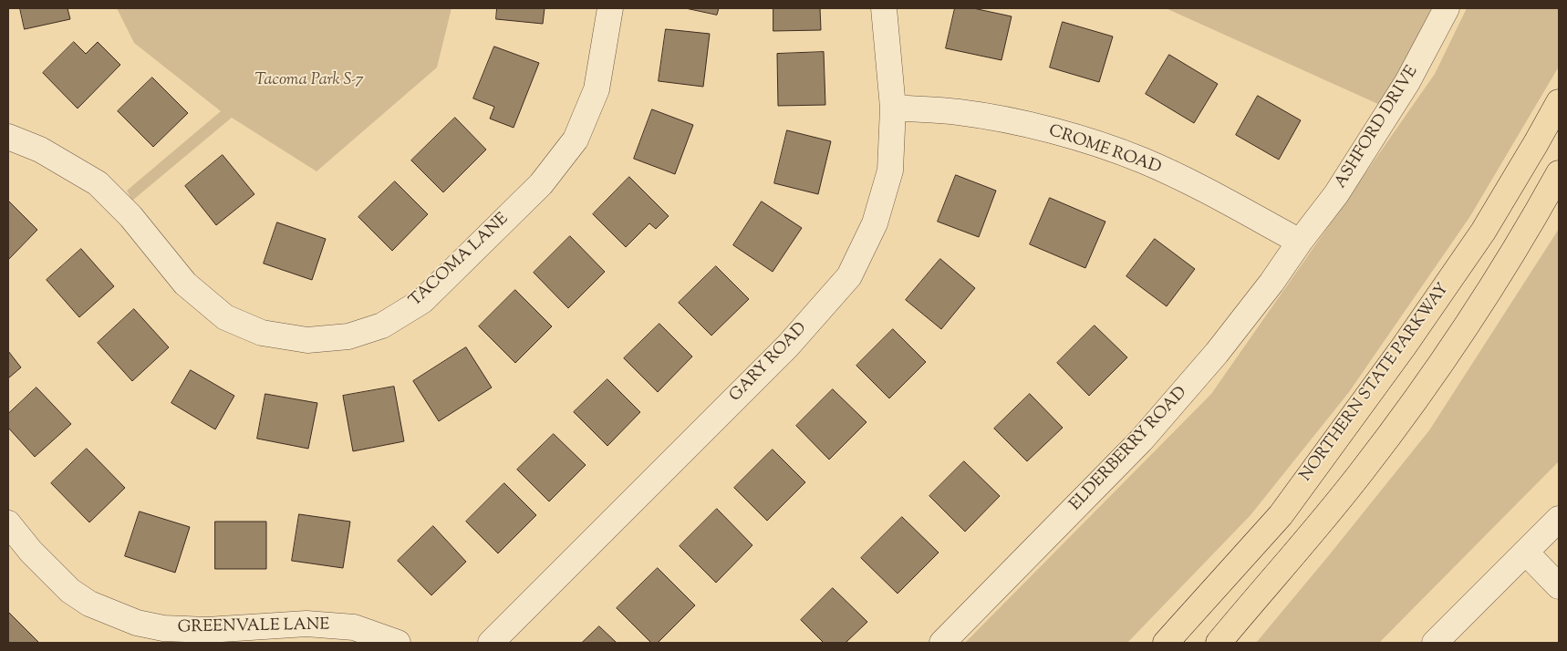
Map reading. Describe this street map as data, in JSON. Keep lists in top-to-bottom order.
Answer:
{
  "streets": {
    "highway": ["NORTHERN STATE PARKWAY"],
    "street": [
      "ASHFORD DRIVE",
      "CROME ROAD",
      "TACOMA LANE",
      "GARY ROAD",
      "ELDERBERRY ROAD",
      "GREENVALE LANE"
    ]
  },
  "crossings": [
    ["ASHFORD DRIVE", "CROME ROAD"],
    ["ASHFORD DRIVE", "ELDERBERRY ROAD"],
    ["CROME ROAD", "GARY ROAD"],
    ["CROME ROAD", "ELDERBERRY ROAD"]
  ],
  "parks": ["Tacoma Park S-7"]
}
